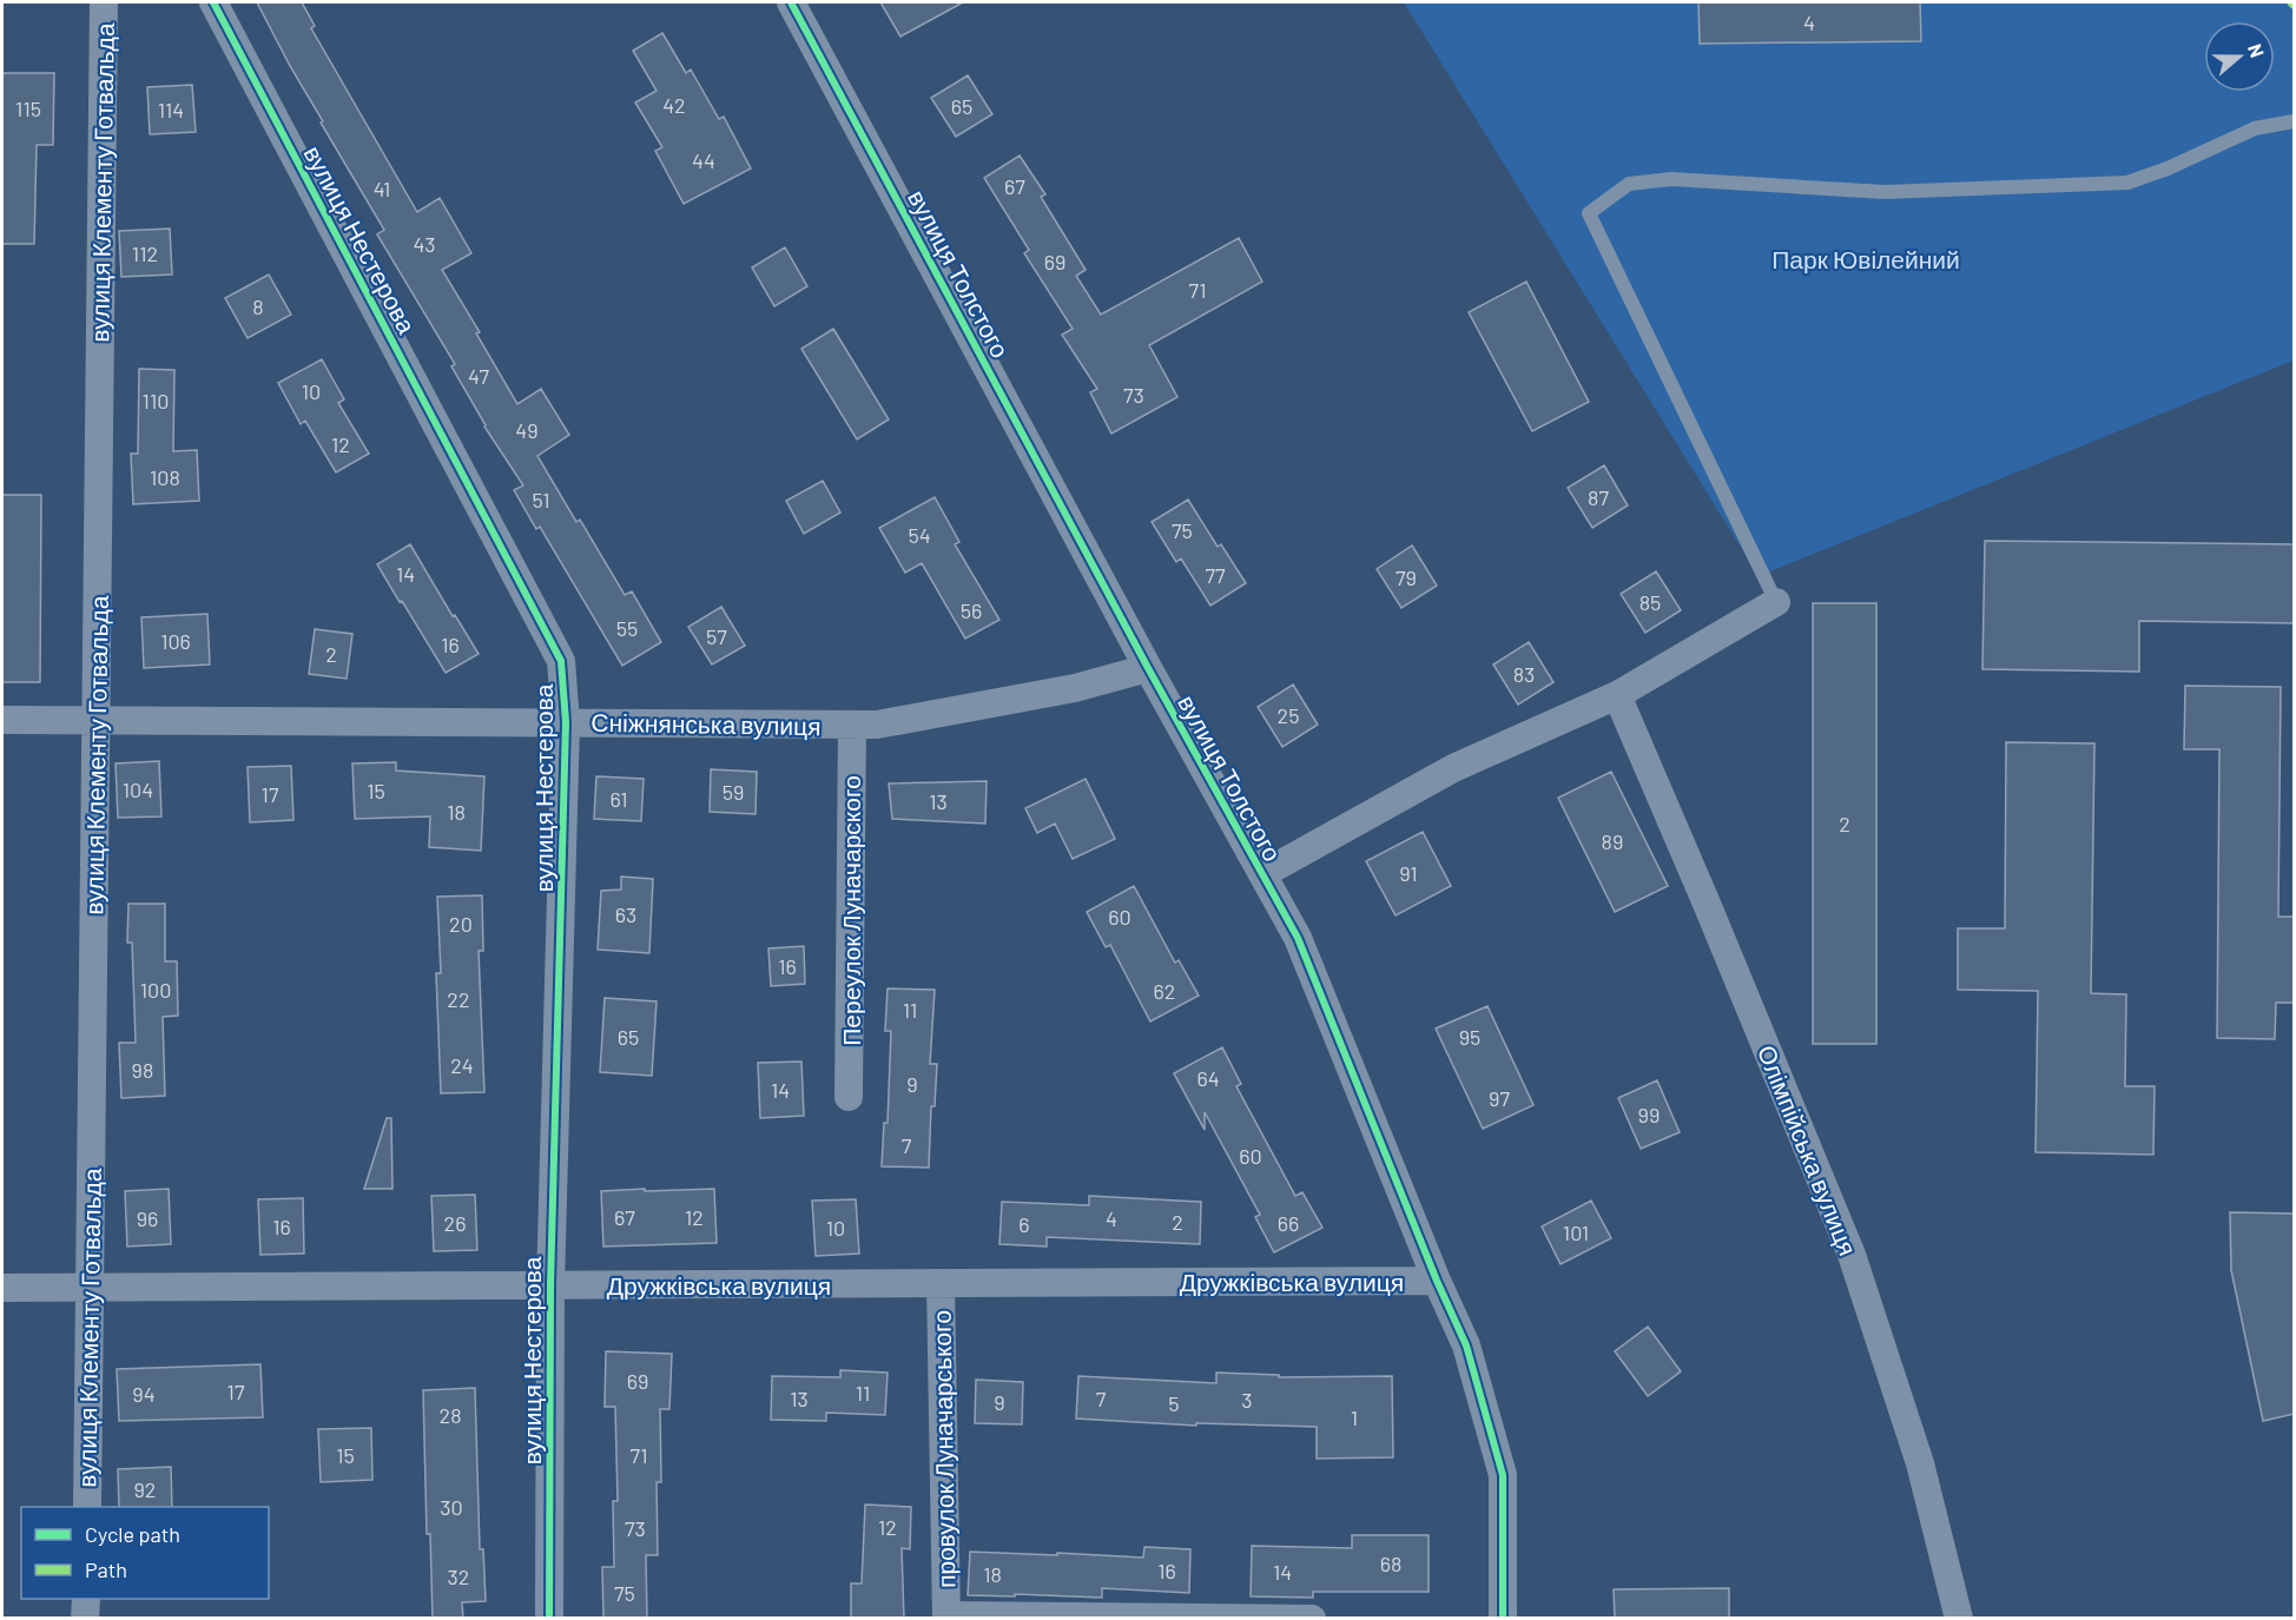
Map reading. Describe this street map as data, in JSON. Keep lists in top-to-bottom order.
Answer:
{
  "streets": {
    "street": [
      "вулиця Клементу Готвальда",
      "вулиця Нестерова",
      "вулиця Толстого",
      "Сніжнянська вулиця",
      "Переулок Луначарского",
      "Олімпійська вулиця",
      "Дружківська вулиця",
      "провулок Луначарського"
    ]
  },
  "crossings": [
    ["вулиця Клементу Готвальда", "Сніжнянська вулиця"],
    ["вулиця Клементу Готвальда", "Дружківська вулиця"],
    ["вулиця Нестерова", "Сніжнянська вулиця"],
    ["вулиця Нестерова", "Дружківська вулиця"],
    ["вулиця Толстого", "Сніжнянська вулиця"],
    ["вулиця Толстого", "Дружківська вулиця"],
    ["Сніжнянська вулиця", "Переулок Луначарского"],
    ["Дружківська вулиця", "провулок Луначарського"]
  ],
  "parks": ["Парк Ювілейний"],
  "house_numbers": [
    "4",
    "42",
    "65",
    "115",
    "114",
    "44",
    "67",
    "41",
    "43",
    "112",
    "69",
    "71",
    "8",
    "47",
    "10",
    "73",
    "110",
    "49",
    "12",
    "108",
    "87",
    "51",
    "75",
    "54",
    "14",
    "77",
    "79",
    "85",
    "56",
    "55",
    "57",
    "106",
    "16",
    "2",
    "83",
    "25",
    "104",
    "15",
    "59",
    "17",
    "61",
    "13",
    "18",
    "2",
    "89",
    "91",
    "63",
    "60",
    "20",
    "16",
    "100",
    "62",
    "22",
    "11",
    "65",
    "95",
    "24",
    "98",
    "64",
    "9",
    "14",
    "97",
    "99",
    "7",
    "60",
    "67",
    "12",
    "96",
    "4",
    "2",
    "26",
    "66",
    "6",
    "16",
    "10",
    "101",
    "69",
    "17",
    "11",
    "94",
    "13",
    "7",
    "3",
    "9",
    "5",
    "28",
    "1",
    "15",
    "71",
    "92",
    "30",
    "12",
    "73",
    "68",
    "16",
    "14",
    "18",
    "32",
    "75"
  ],
  "legend": ["Cycle path", "Path"],
  "north": "right"
}
